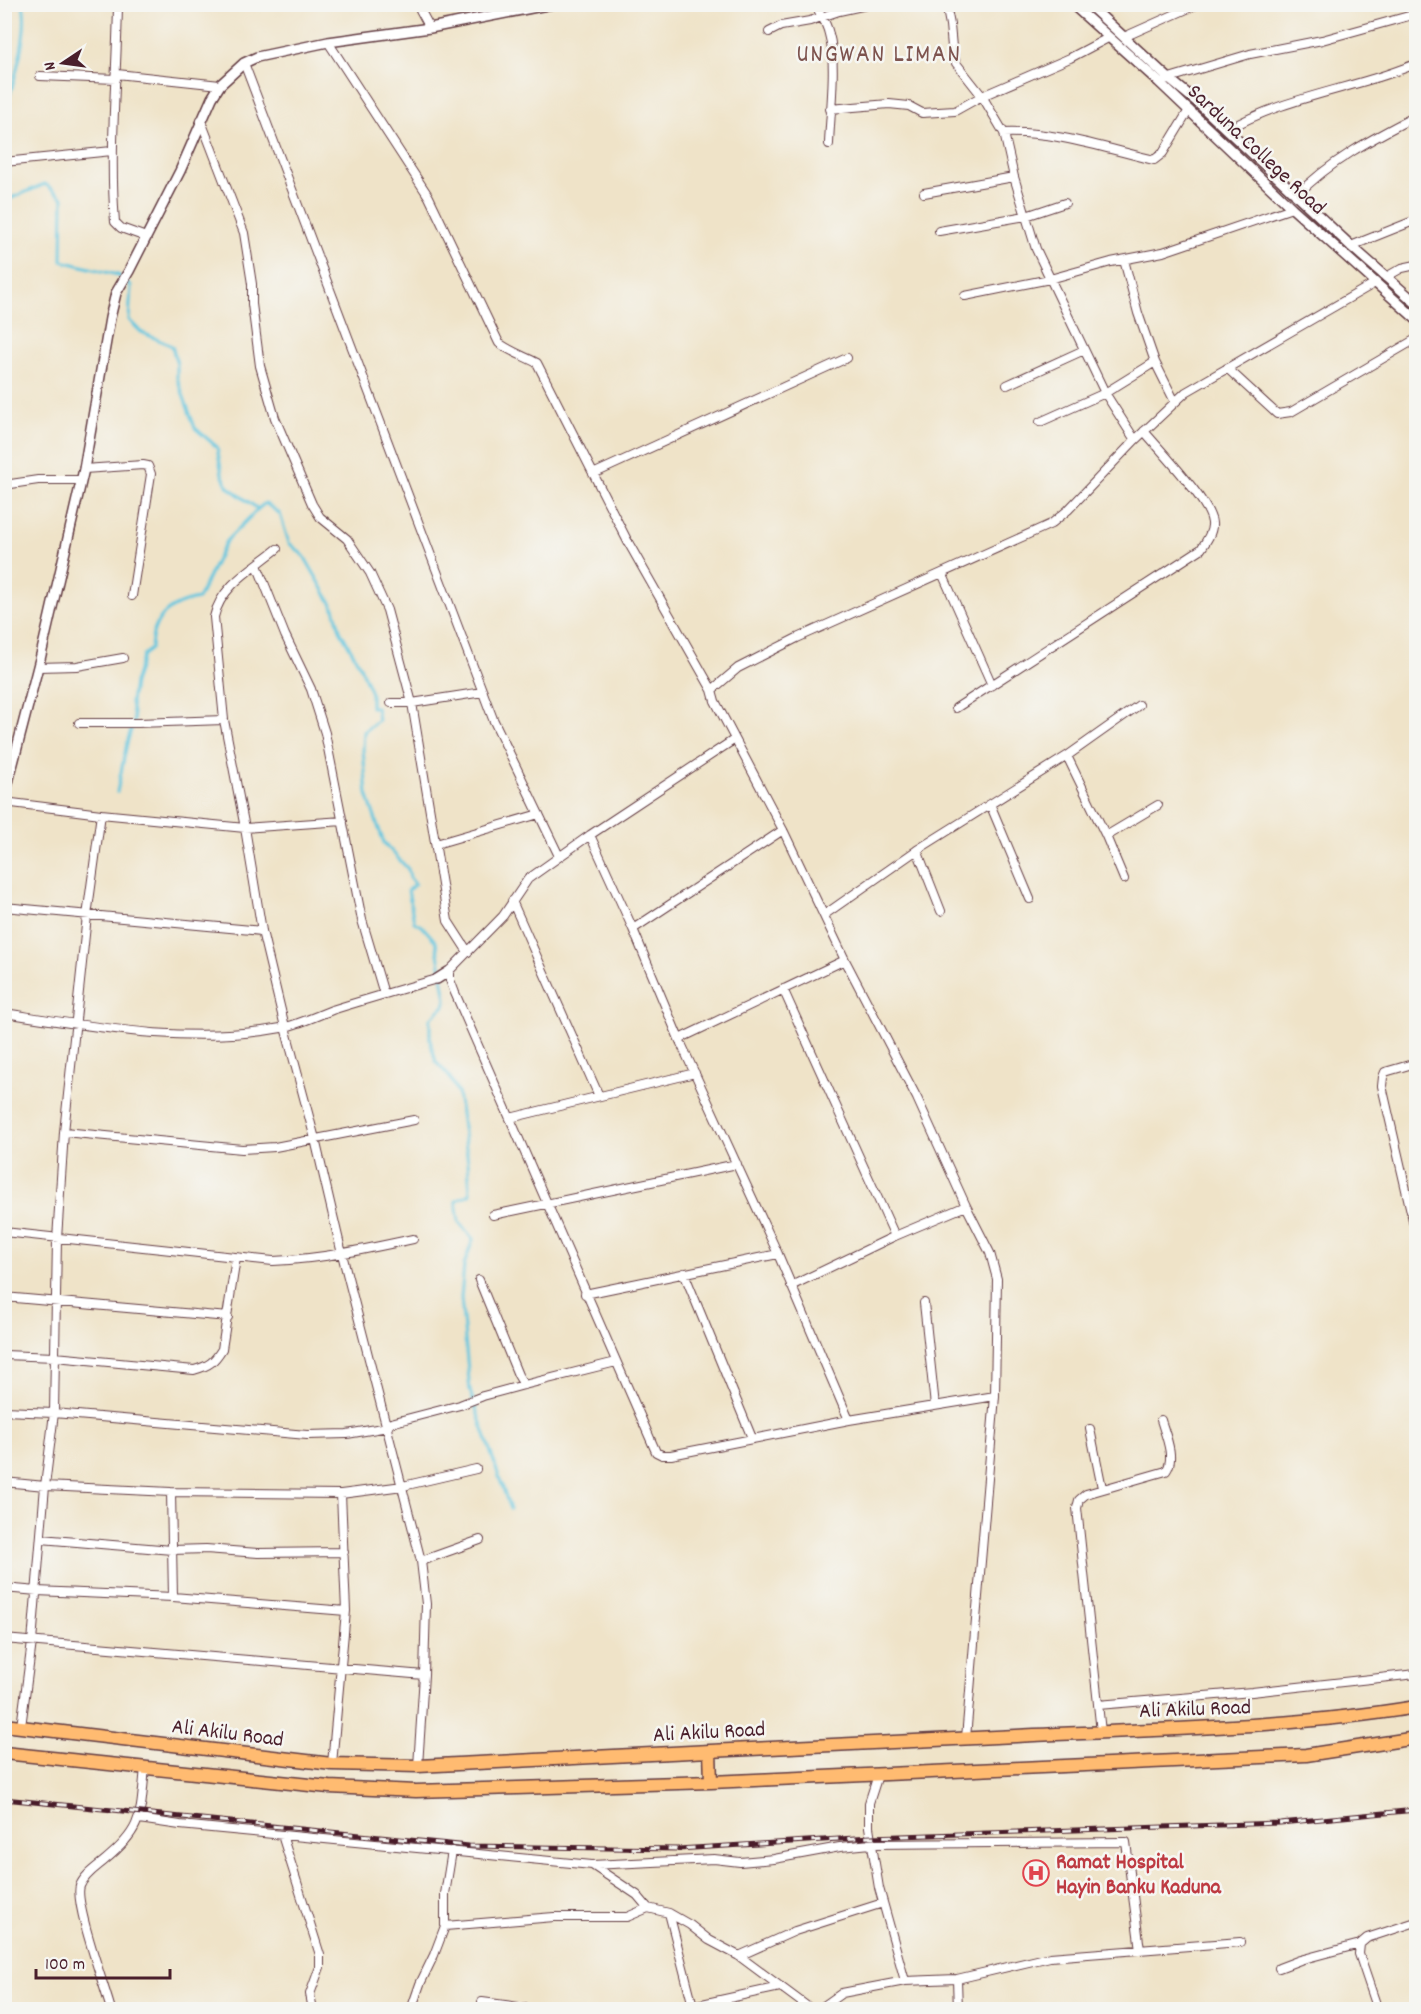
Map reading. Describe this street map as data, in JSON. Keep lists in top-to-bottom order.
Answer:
{
  "streets": {
    "main road": ["Ali Akilu Road"],
    "street": ["Sarduna College Road"]
  },
  "districts": ["UNGWAN LIMAN"],
  "places": {
    "hospital": ["Ramat Hospital Hayin Banku Kaduna"]
  },
  "scale_bar": "100 m",
  "north": "left"
}
